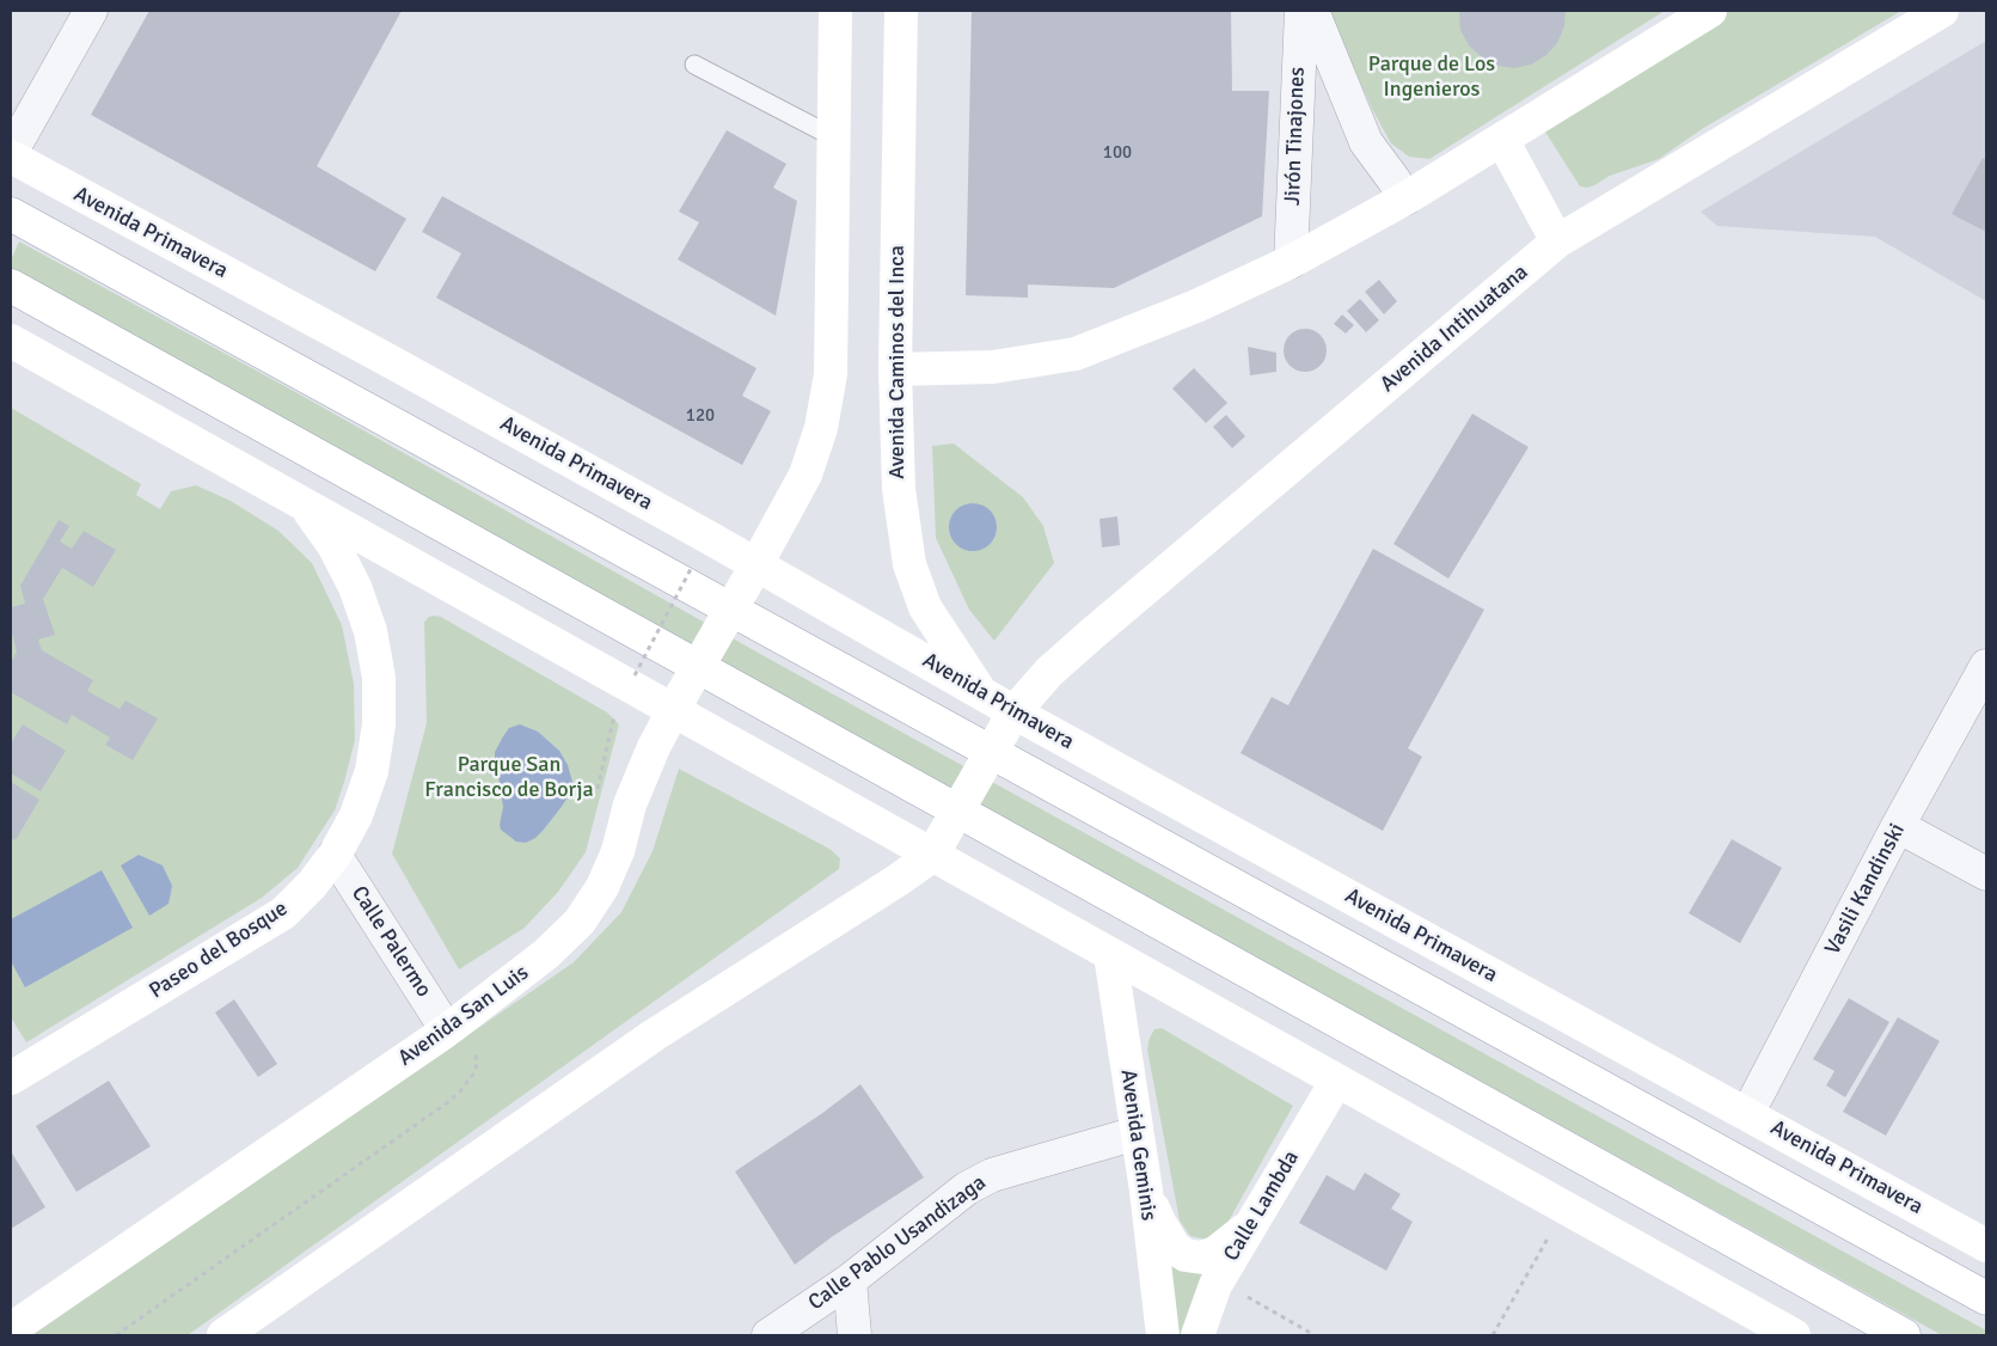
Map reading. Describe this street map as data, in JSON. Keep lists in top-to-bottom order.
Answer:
{
  "streets": {
    "main road": [
      "Avenida Primavera",
      "Avenida Intihuatana",
      "Avenida Caminos del Inca",
      "Paseo del Bosque",
      "Avenida San Luis",
      "Avenida Geminis",
      "Calle Lambda"
    ],
    "street": [
      "Jirón Tinajones",
      "Vasili Kandinski",
      "Calle Palermo",
      "Calle Pablo Usandizaga"
    ]
  },
  "crossings": [
    ["Avenida Primavera", "Avenida Intihuatana"],
    ["Avenida Primavera", "Avenida Caminos del Inca"],
    ["Avenida Primavera", "Vasili Kandinski"],
    ["Avenida Primavera", "Avenida San Luis"],
    ["Calle Palermo", "Paseo del Bosque"],
    ["Calle Palermo", "Avenida San Luis"],
    ["Avenida Geminis", "Calle Pablo Usandizaga"]
  ],
  "parks": ["Parque de Los Ingenieros", "Parque San Francisco de Borja"],
  "house_numbers": ["100", "120"]
}
